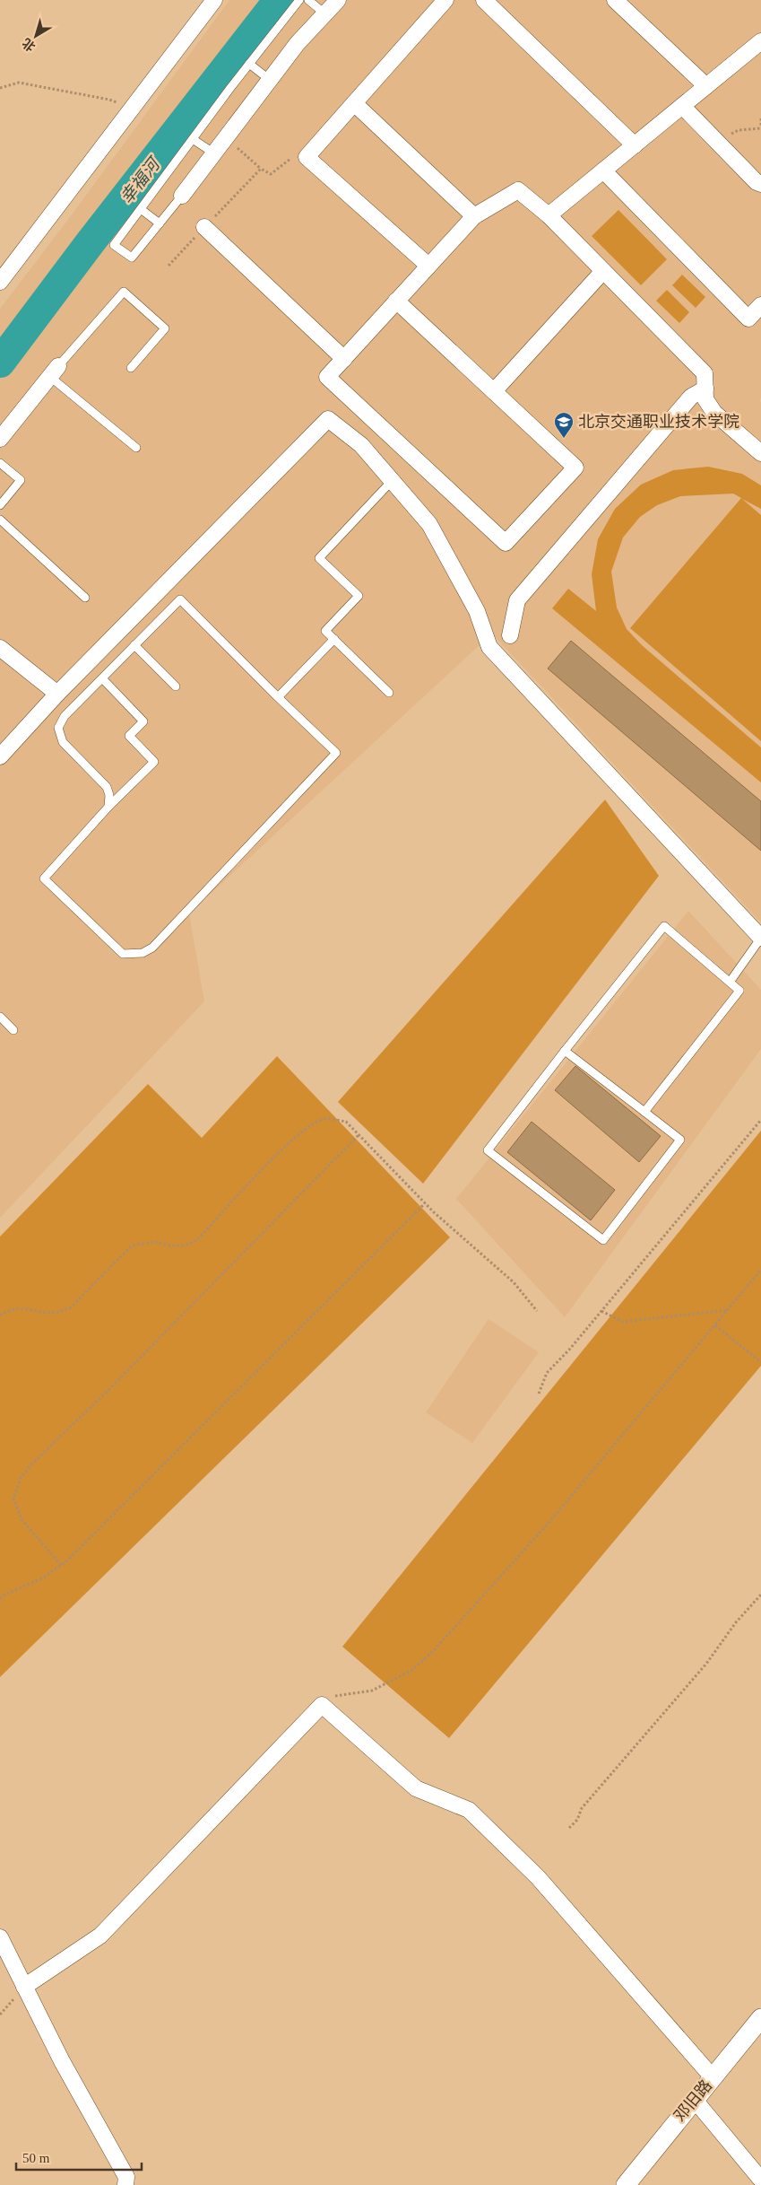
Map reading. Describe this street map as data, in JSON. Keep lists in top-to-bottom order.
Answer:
{
  "streets": {
    "street": ["邓旧路"]
  },
  "water": ["幸福河"],
  "places": {
    "school or university": ["北京交通职业技术学院"]
  },
  "scale_bar": "50 m",
  "north": "bottom left"
}
